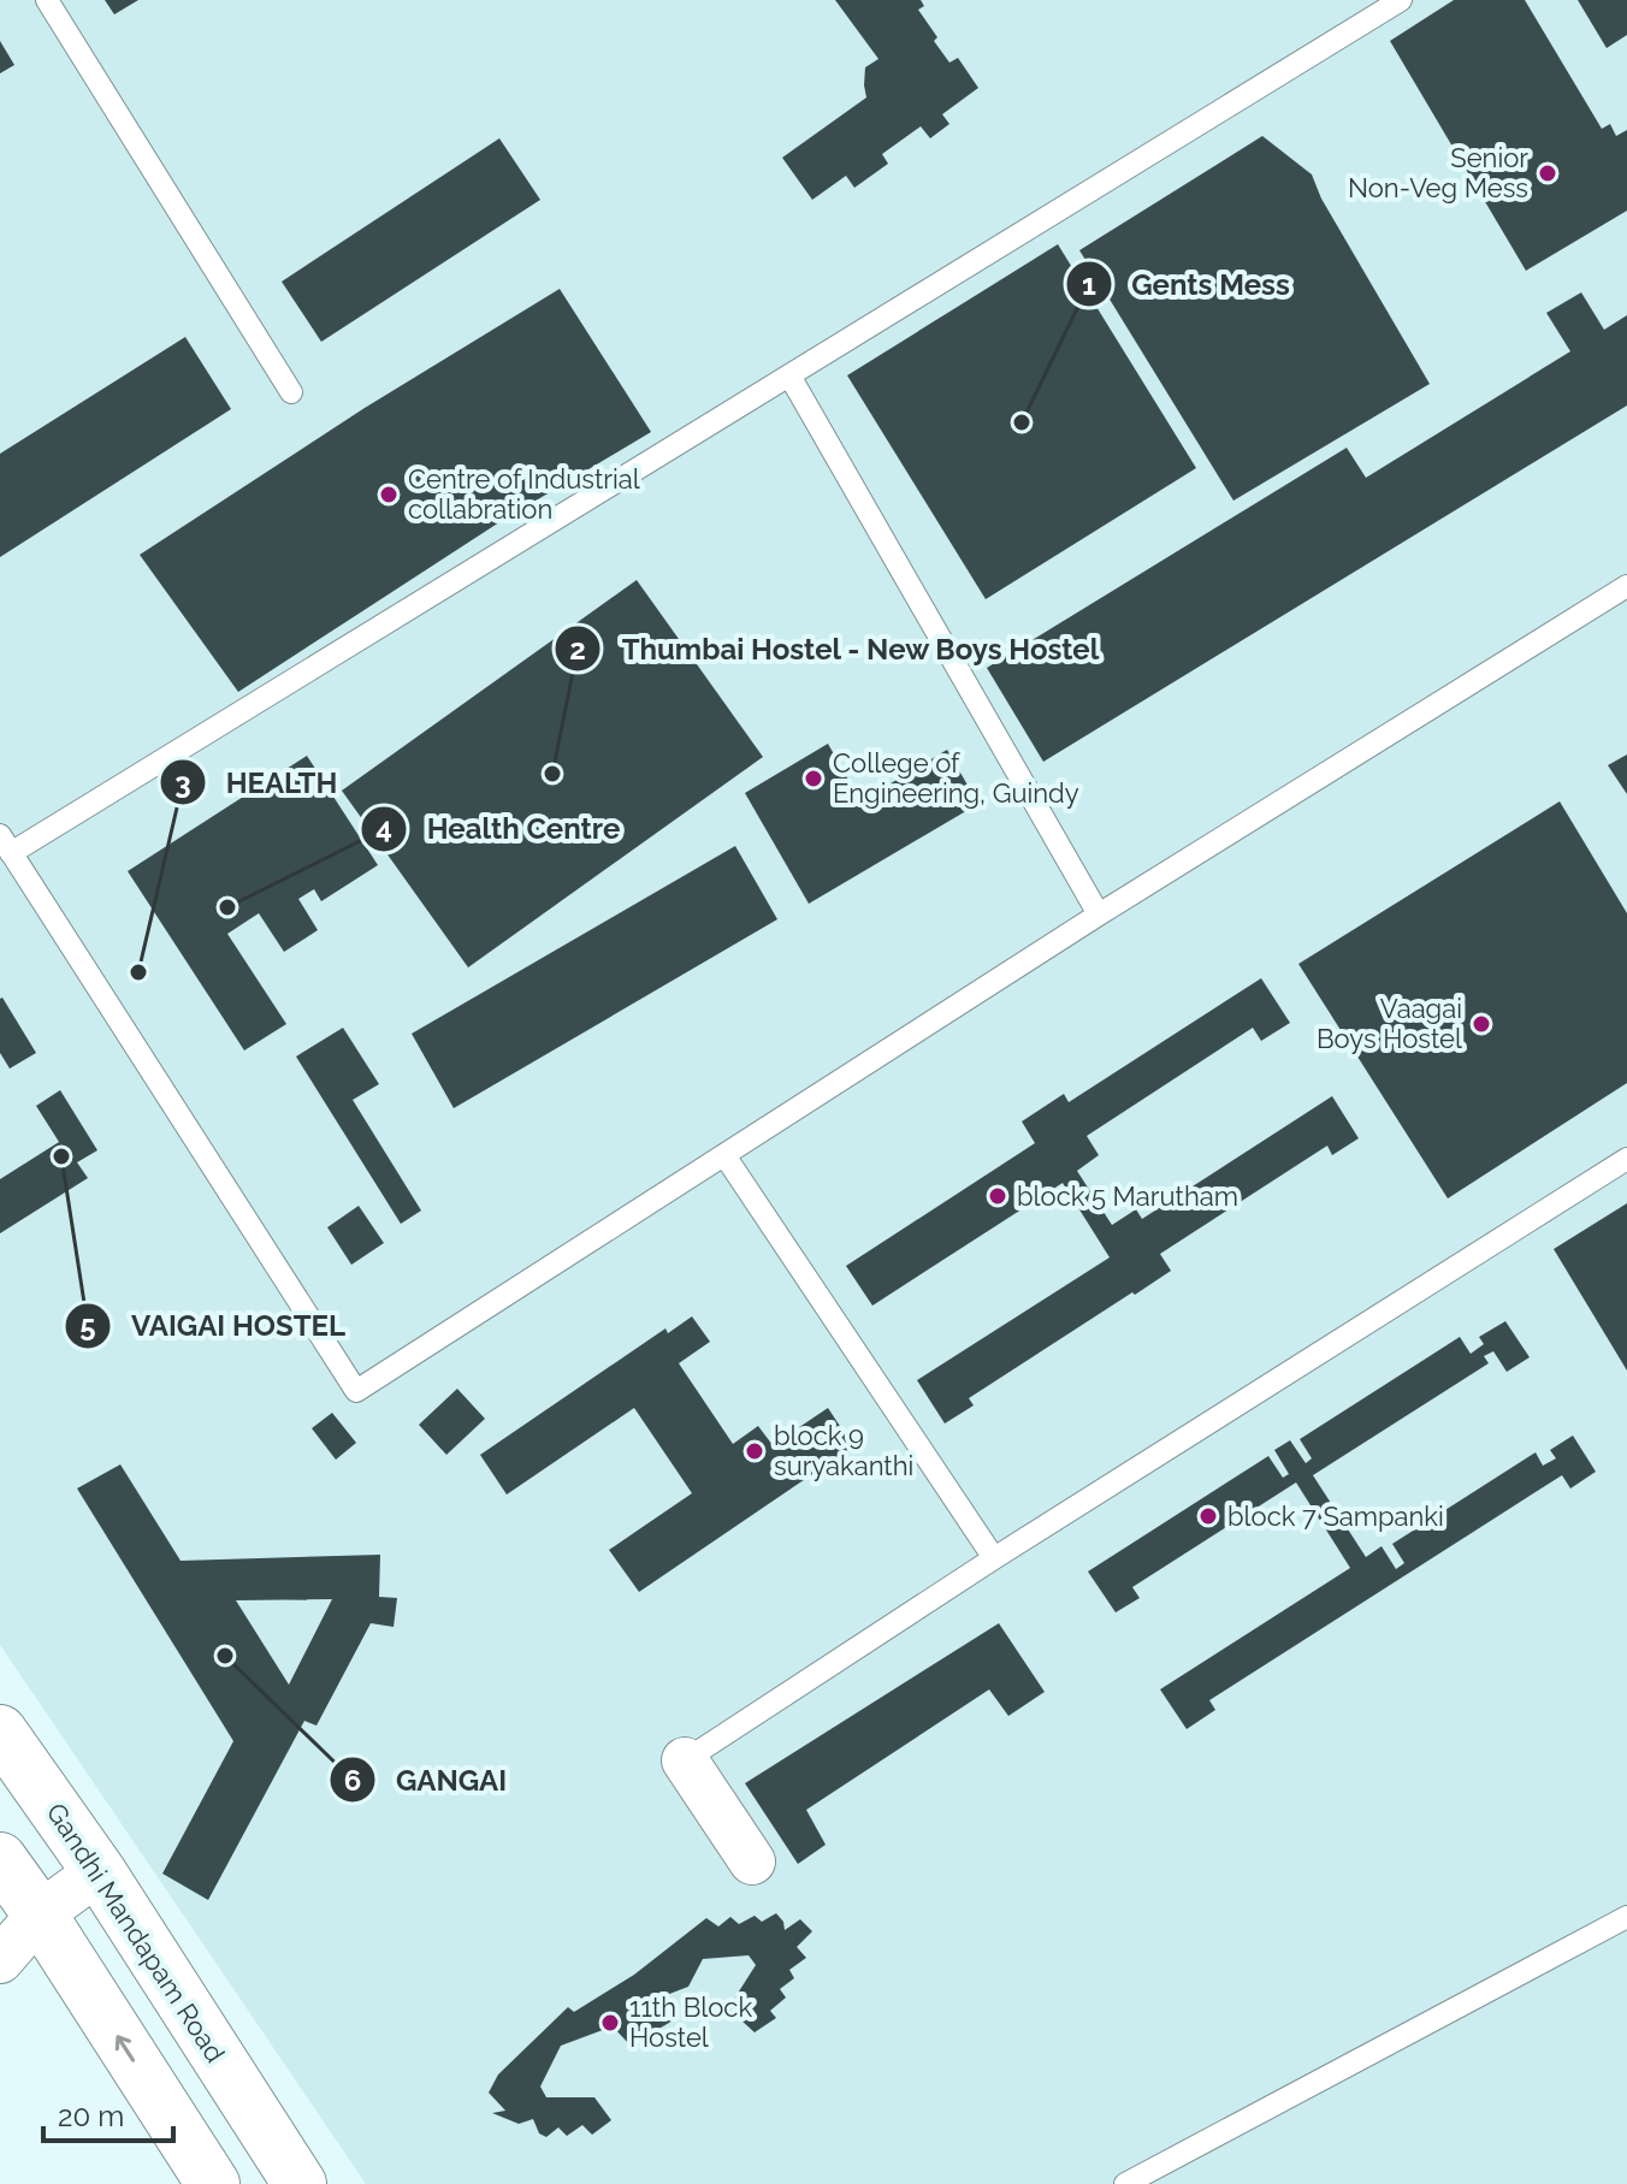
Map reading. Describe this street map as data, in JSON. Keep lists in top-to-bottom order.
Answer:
{
  "streets": {
    "main road": ["Gandhi Mandapam Road"]
  },
  "places": [
    "Senior Non-Veg Mess",
    "Gents Mess",
    "Centre of Industrial collabration",
    "Thumbai Hostel - New Boys Hostel",
    "College of Engineering, Guindy",
    "Health Centre",
    "HEALTH",
    "Vaagai Boys Hostel",
    "VAIGAI HOSTEL",
    "block 5 Marutham",
    "block 9 suryakanthi",
    "block 7 Sampanki",
    "GANGAI",
    "11th Block Hostel"
  ],
  "scale_bar": "20 m"
}
